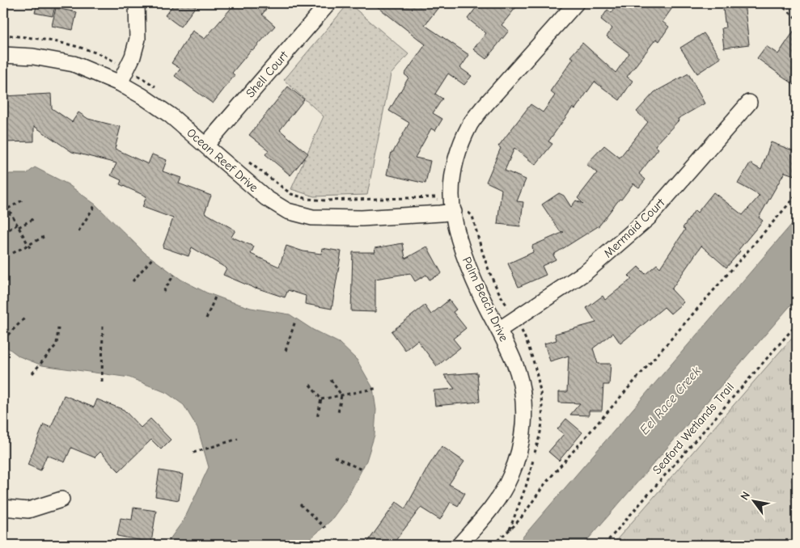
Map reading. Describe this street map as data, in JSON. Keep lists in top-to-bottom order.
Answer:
{
  "streets": {
    "street": [
      "Shell Court",
      "Ocean Reef Drive",
      "Mermaid Court",
      "Palm Beach Drive"
    ],
    "path": ["Seaford Wetlands Trail"]
  },
  "crossings": [
    ["Shell Court", "Ocean Reef Drive"],
    ["Ocean Reef Drive", "Palm Beach Drive"],
    ["Mermaid Court", "Palm Beach Drive"]
  ],
  "water": ["Eel Race Creek"],
  "north": "top left"
}
